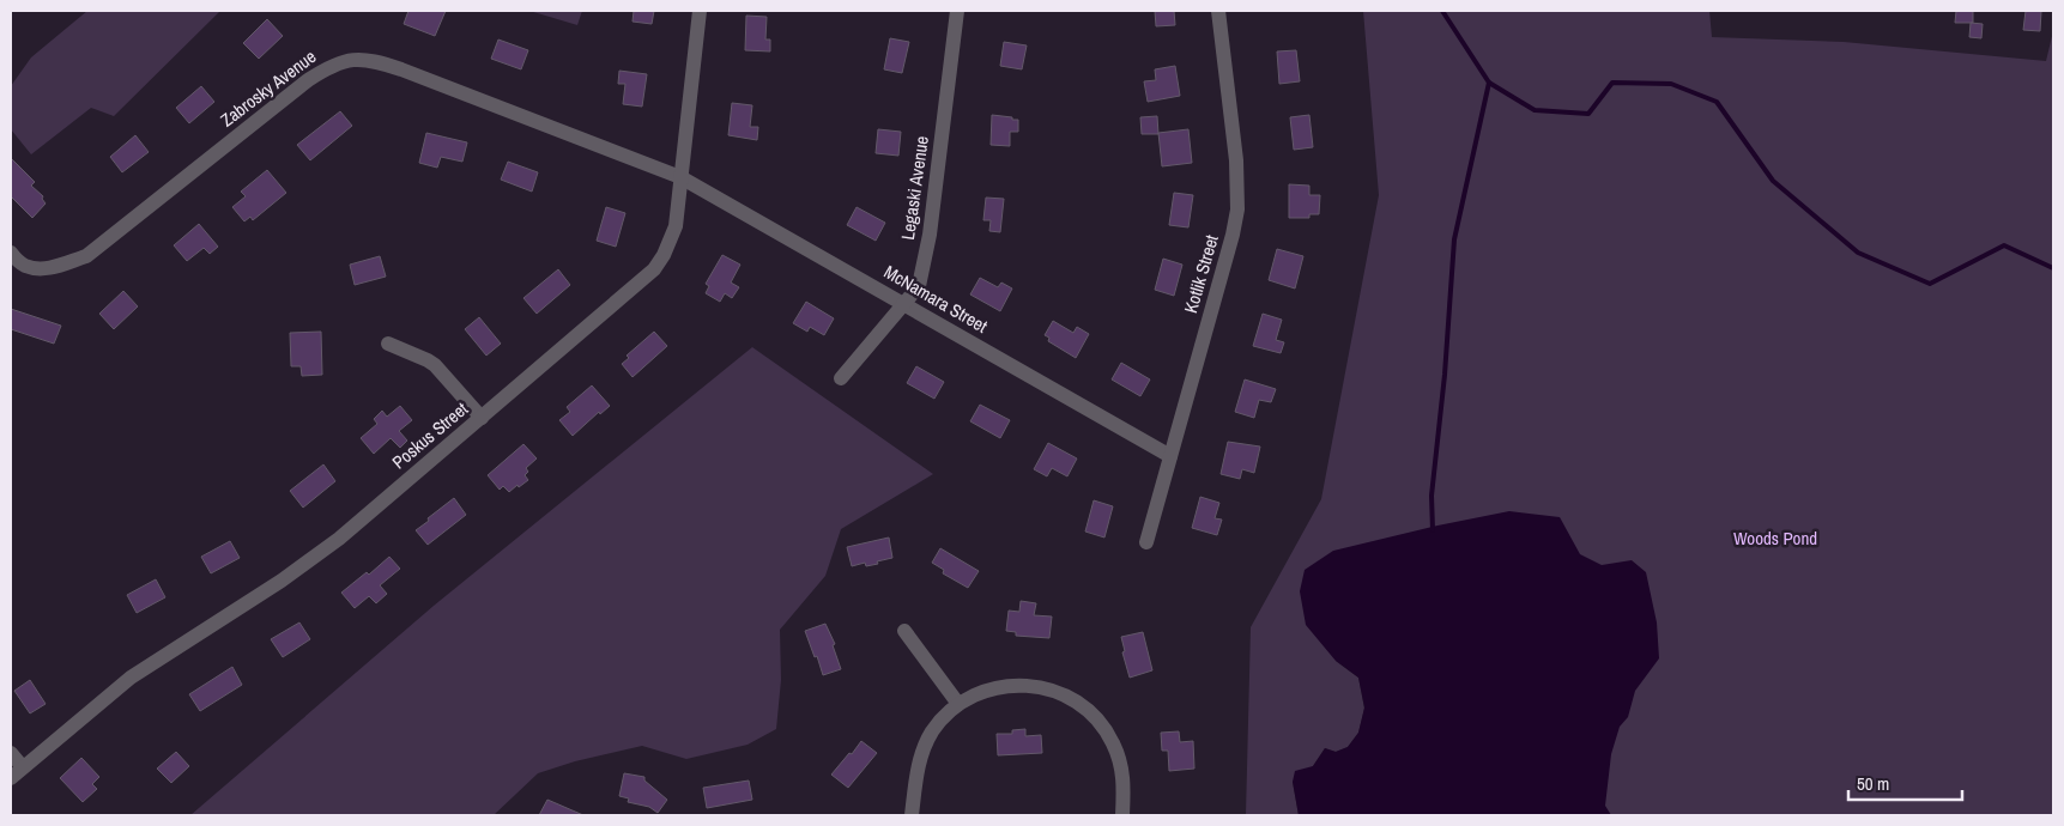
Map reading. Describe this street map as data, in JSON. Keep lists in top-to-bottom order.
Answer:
{
  "streets": {
    "street": [
      "Zabrosky Avenue",
      "Legaski Avenue",
      "Kotlik Street",
      "McNamara Street",
      "Poskus Street"
    ]
  },
  "crossings": [
    ["Zabrosky Avenue", "McNamara Street"],
    ["Zabrosky Avenue", "Poskus Street"],
    ["Legaski Avenue", "McNamara Street"],
    ["Kotlik Street", "McNamara Street"],
    ["McNamara Street", "Poskus Street"]
  ],
  "parks": ["Woods Pond"],
  "scale_bar": "50 m"
}
